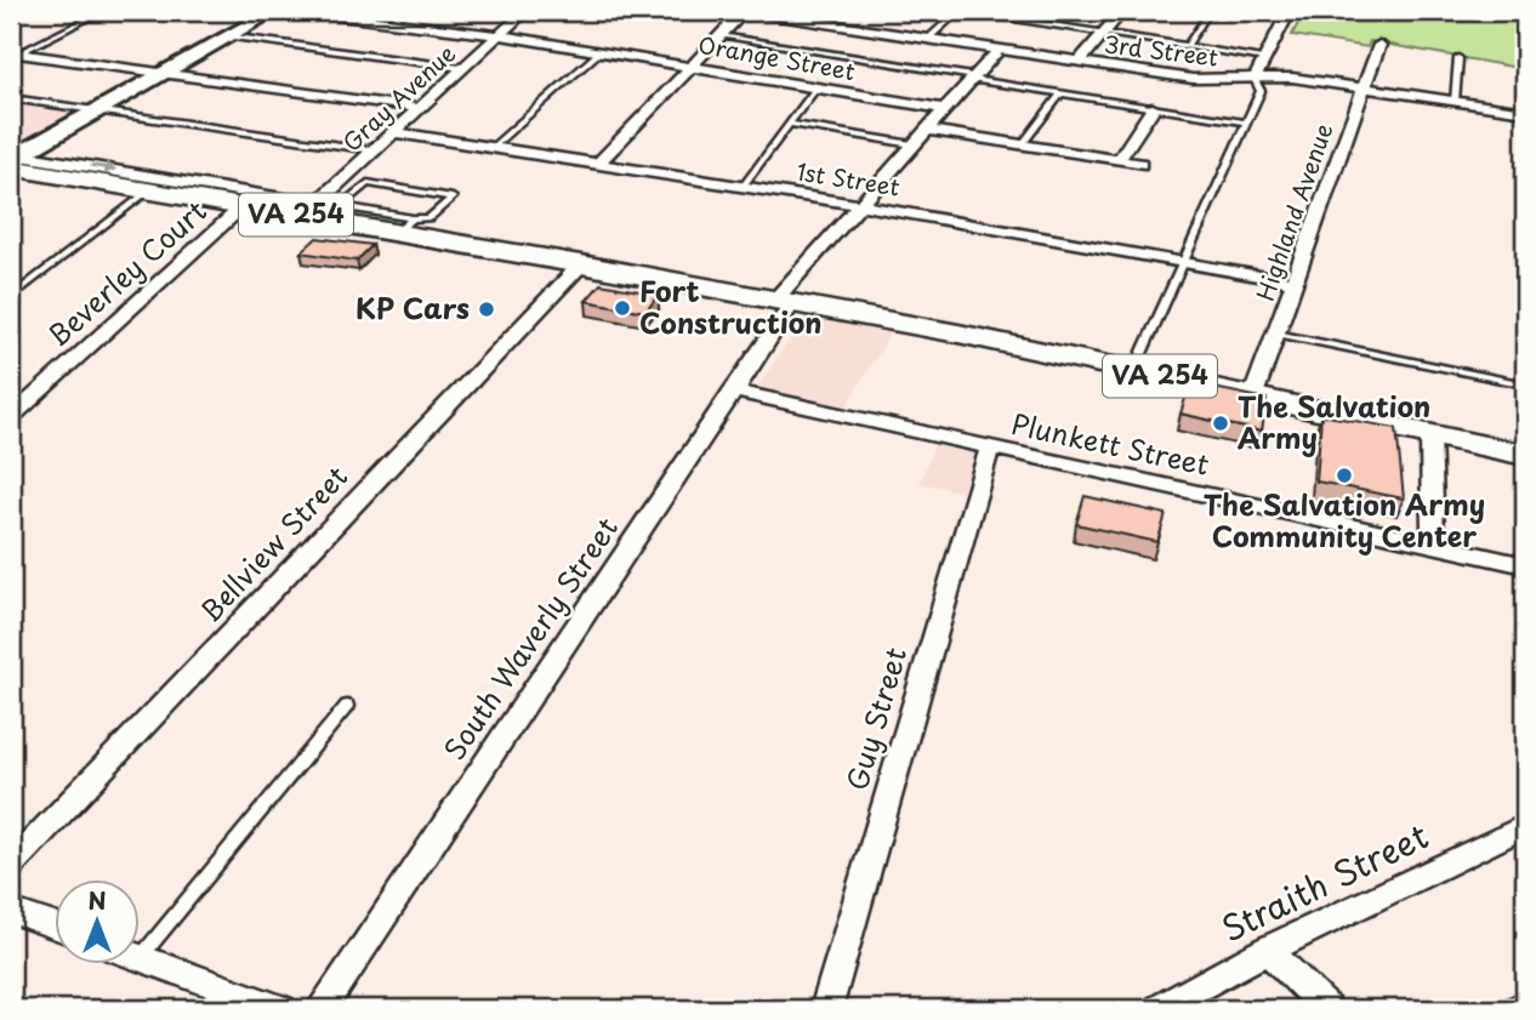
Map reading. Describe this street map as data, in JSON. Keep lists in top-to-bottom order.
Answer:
{
  "streets": {
    "main road": ["VA 254"],
    "street": [
      "3rd Street",
      "Orange Street",
      "Gray Avenue",
      "1st Street",
      "Highland Avenue",
      "Beverley Court",
      "Plunkett Street",
      "Bellview Street",
      "South Waverly Street",
      "Guy Street",
      "Straith Street"
    ]
  },
  "crossings": [
    ["3rd Street", "Highland Avenue"],
    ["3rd Street", "South Waverly Street"],
    ["Orange Street", "Gray Avenue"],
    ["Orange Street", "South Waverly Street"],
    ["Gray Avenue", "1st Street"],
    ["Gray Avenue", "VA 254"],
    ["1st Street", "Highland Avenue"],
    ["1st Street", "South Waverly Street"],
    ["Highland Avenue", "VA 254"],
    ["VA 254", "Beverley Court"],
    ["VA 254", "Bellview Street"],
    ["VA 254", "South Waverly Street"],
    ["Plunkett Street", "South Waverly Street"],
    ["Plunkett Street", "Guy Street"]
  ],
  "places": [
    "Fort Construction",
    "KP Cars",
    "The Salvation Army",
    "The Salvation Army Community Center"
  ],
  "north": "top"
}
